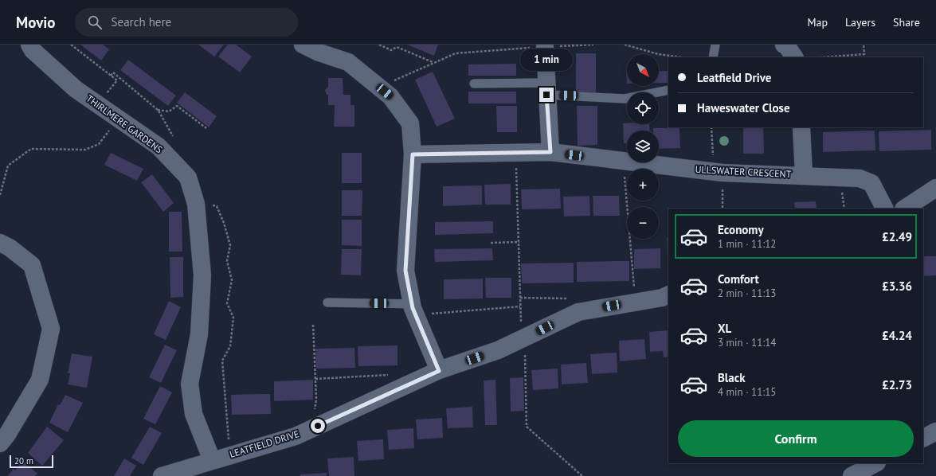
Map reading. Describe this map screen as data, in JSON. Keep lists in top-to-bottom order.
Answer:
{
  "streets": {
    "street": ["THIRLMERE GARDENS", "ULLSWATER CRESCENT", "LEATFIELD DRIVE"]
  },
  "crossings": [
    ["THIRLMERE GARDENS", "LEATFIELD DRIVE"]
  ],
  "scale_bar": "20 m",
  "north": "bottom right",
  "page": {
    "header": "Movio",
    "search": "Search here",
    "nav": ["Map", "Layers", "Share"],
    "bubble": "1 min",
    "map_buttons": ["+", "−"],
    "banner": ["Leatfield Drive", "Haweswater Close"],
    "list": [
      {
        "name": "Economy",
        "note": "1 min · 11:12",
        "value": "£2.49"
      },
      {
        "name": "Comfort",
        "note": "2 min · 11:13",
        "value": "£3.36"
      },
      {
        "name": "XL",
        "note": "3 min · 11:14",
        "value": "£4.24"
      },
      {
        "name": "Black",
        "note": "4 min · 11:15",
        "value": "£2.73"
      }
    ],
    "buttons": "Confirm",
    "scale": "20 m"
  }
}
